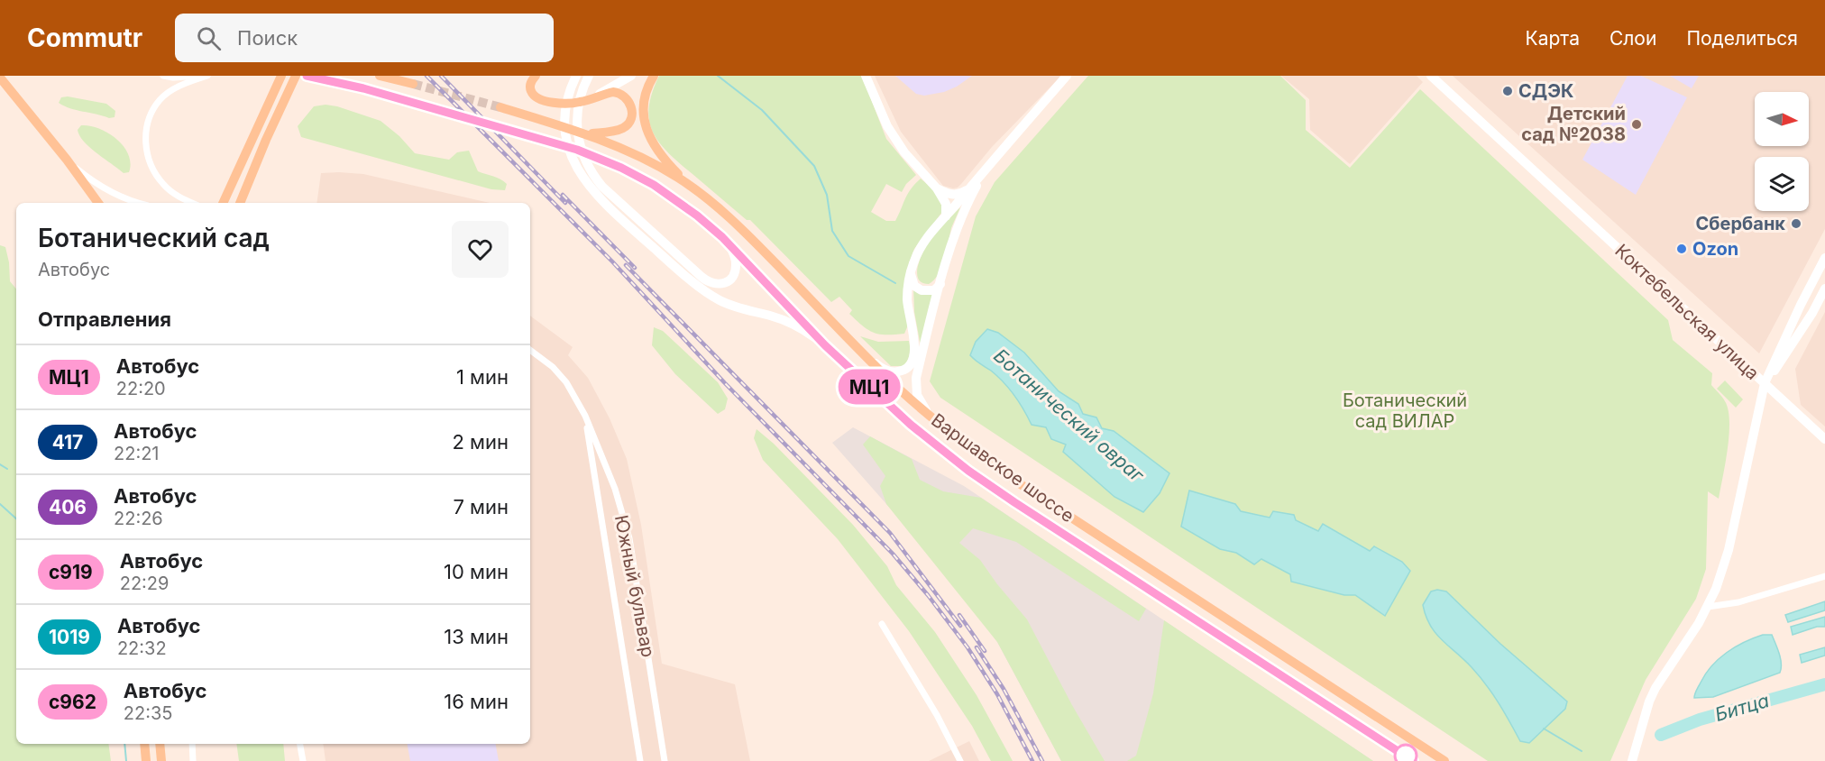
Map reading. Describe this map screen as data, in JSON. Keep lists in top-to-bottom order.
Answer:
{
  "streets": {
    "main road": ["Варшавское шоссе"],
    "street": ["Коктебельская улица", "Южный бульвар"]
  },
  "water": ["Ботанический овраг", "Битца"],
  "parks": ["Ботанический сад ВИЛАР"],
  "places": [
    "СДЭК",
    "Детский сад №2038",
    "Сбербанк",
    "Ozon"
  ],
  "lines": ["bus line МЦ1"],
  "north": "right",
  "page": {
    "header": "Commutr",
    "search": "Поиск",
    "nav": ["Карта", "Слои", "Поделиться"],
    "on_map": "МЦ1",
    "heading": [
      ["Ботанический сад", "Автобус"],
      "Отправления"
    ],
    "list": [
      {
        "mark": "МЦ1",
        "name": "Автобус",
        "note": "22:20",
        "value": "1 мин"
      },
      {
        "mark": "417",
        "name": "Автобус",
        "note": "22:21",
        "value": "2 мин"
      },
      {
        "mark": "406",
        "name": "Автобус",
        "note": "22:26",
        "value": "7 мин"
      },
      {
        "mark": "с919",
        "name": "Автобус",
        "note": "22:29",
        "value": "10 мин"
      },
      {
        "mark": "1019",
        "name": "Автобус",
        "note": "22:32",
        "value": "13 мин"
      },
      {
        "mark": "с962",
        "name": "Автобус",
        "note": "22:35",
        "value": "16 мин"
      }
    ]
  }
}
